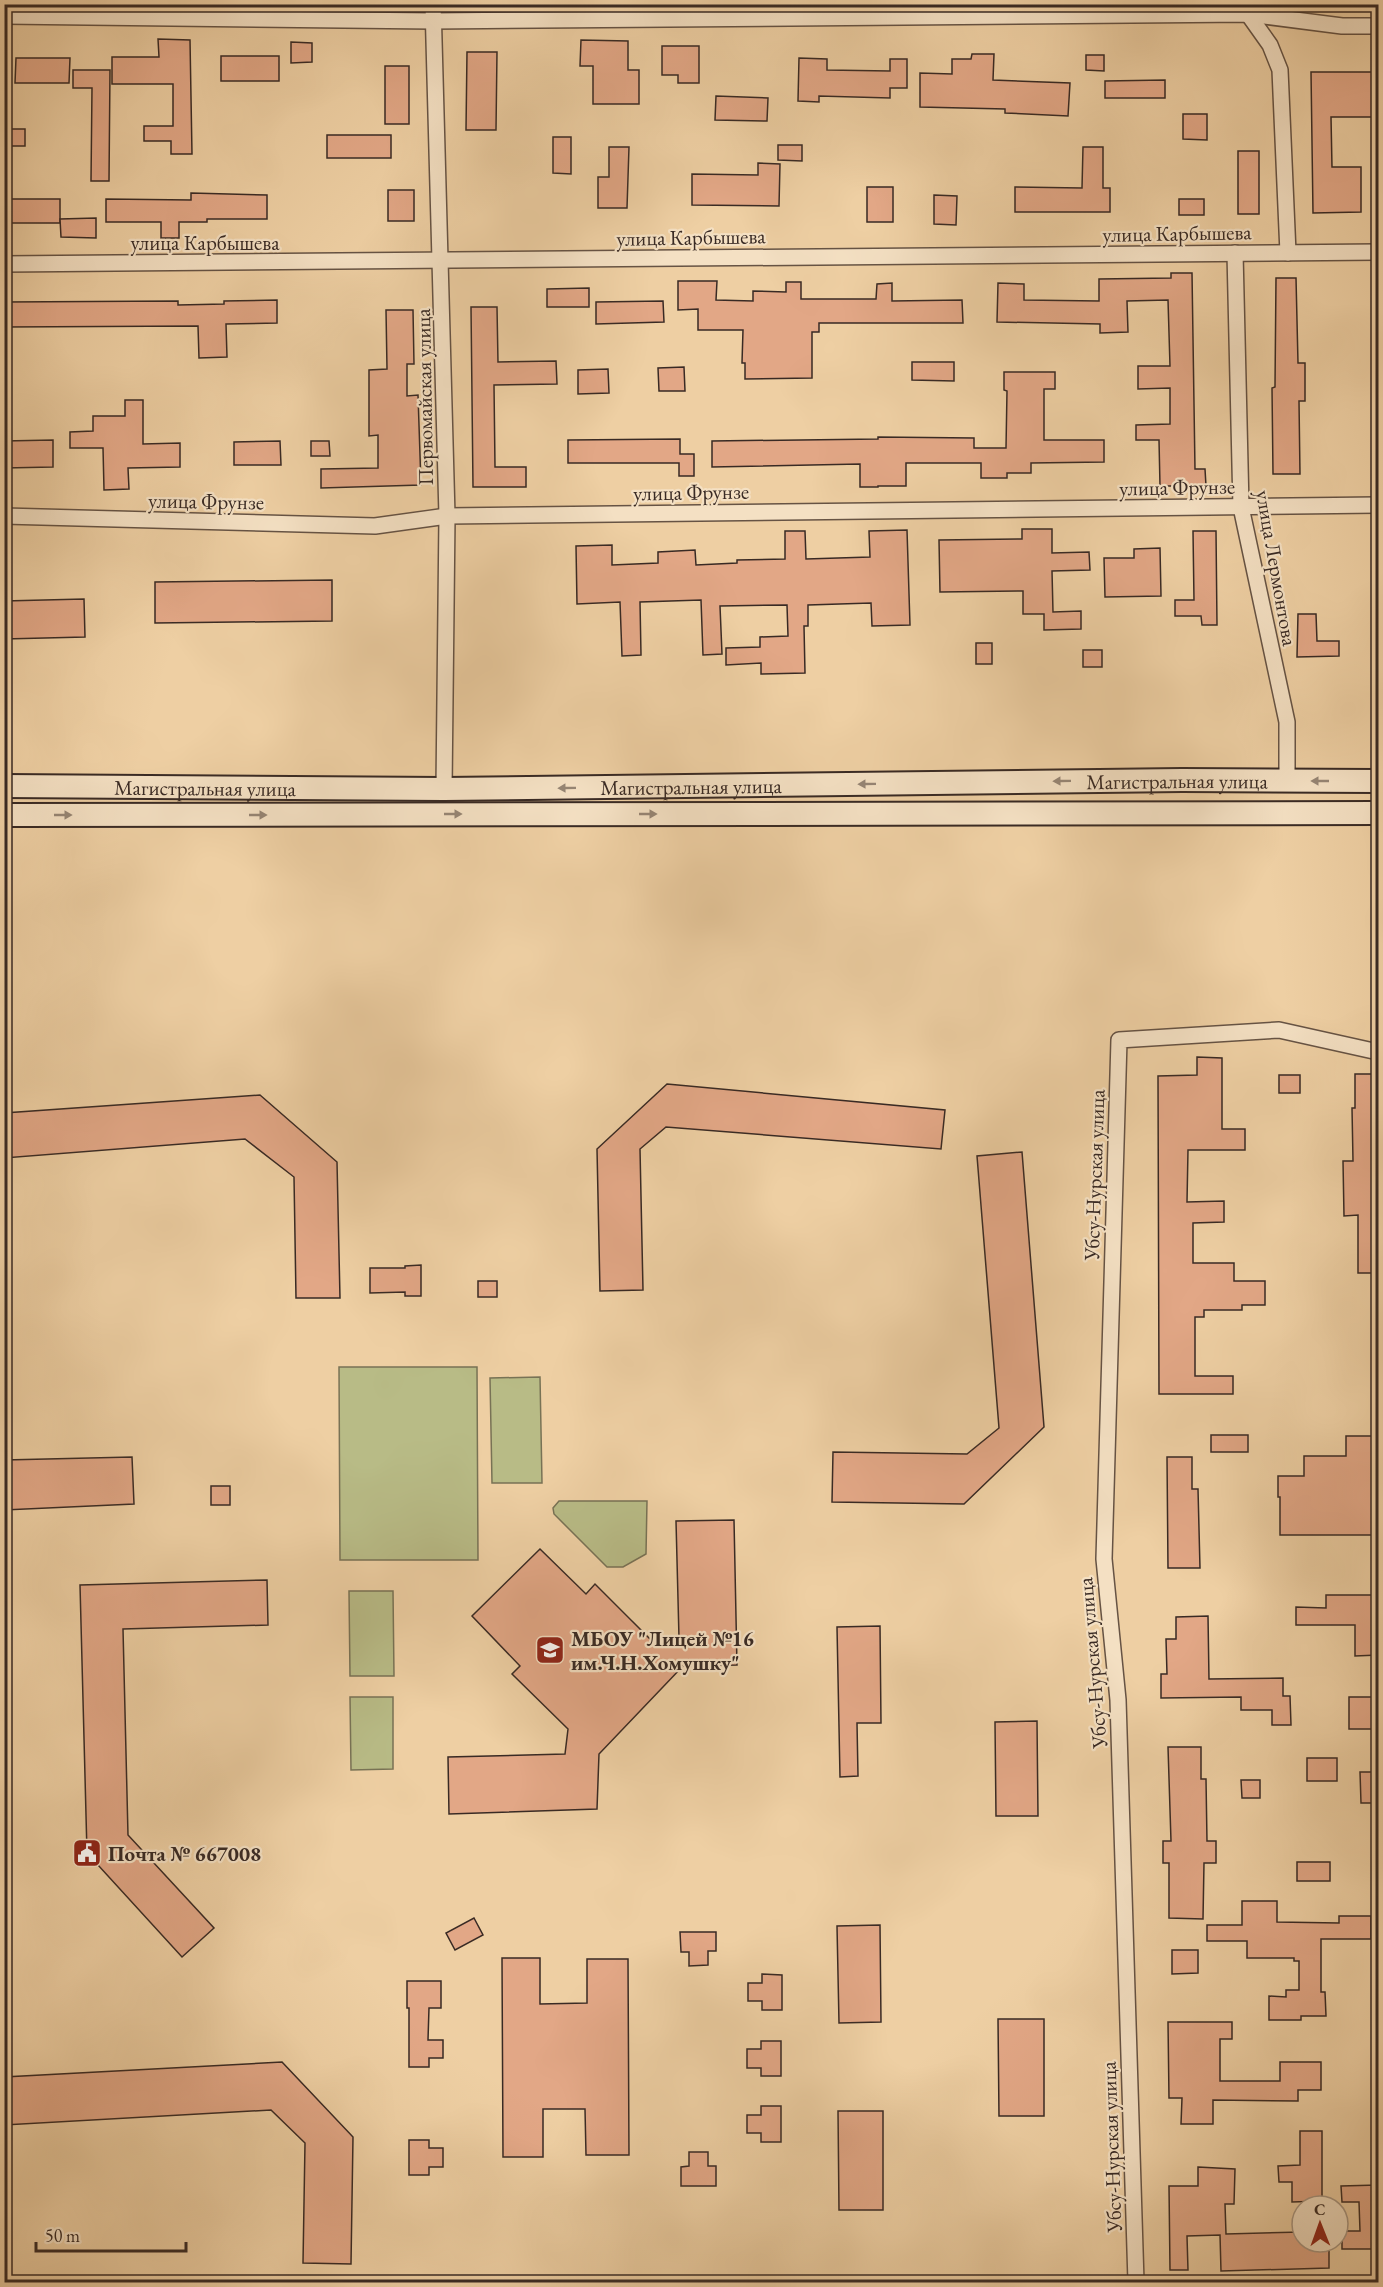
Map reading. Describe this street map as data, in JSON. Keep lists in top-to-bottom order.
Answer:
{
  "streets": {
    "main road": ["Магистральная улица"],
    "street": [
      "улица Карбышева",
      "Первомайская улица",
      "улица Фрунзе",
      "улица Лермонтова",
      "Убсу-Нурская улица"
    ]
  },
  "crossings": [
    ["улица Карбышева", "Первомайская улица"],
    ["улица Карбышева", "улица Лермонтова"],
    ["Первомайская улица", "улица Фрунзе"],
    ["Первомайская улица", "Магистральная улица"],
    ["улица Фрунзе", "улица Лермонтова"],
    ["улица Лермонтова", "Магистральная улица"]
  ],
  "places": {
    "school or university": ["МБОУ \"Лицей №16 им.Ч.Н.Хомушку\""],
    "public building": ["Почта № 667008"]
  },
  "scale_bar": "50 m",
  "north": "top"
}
